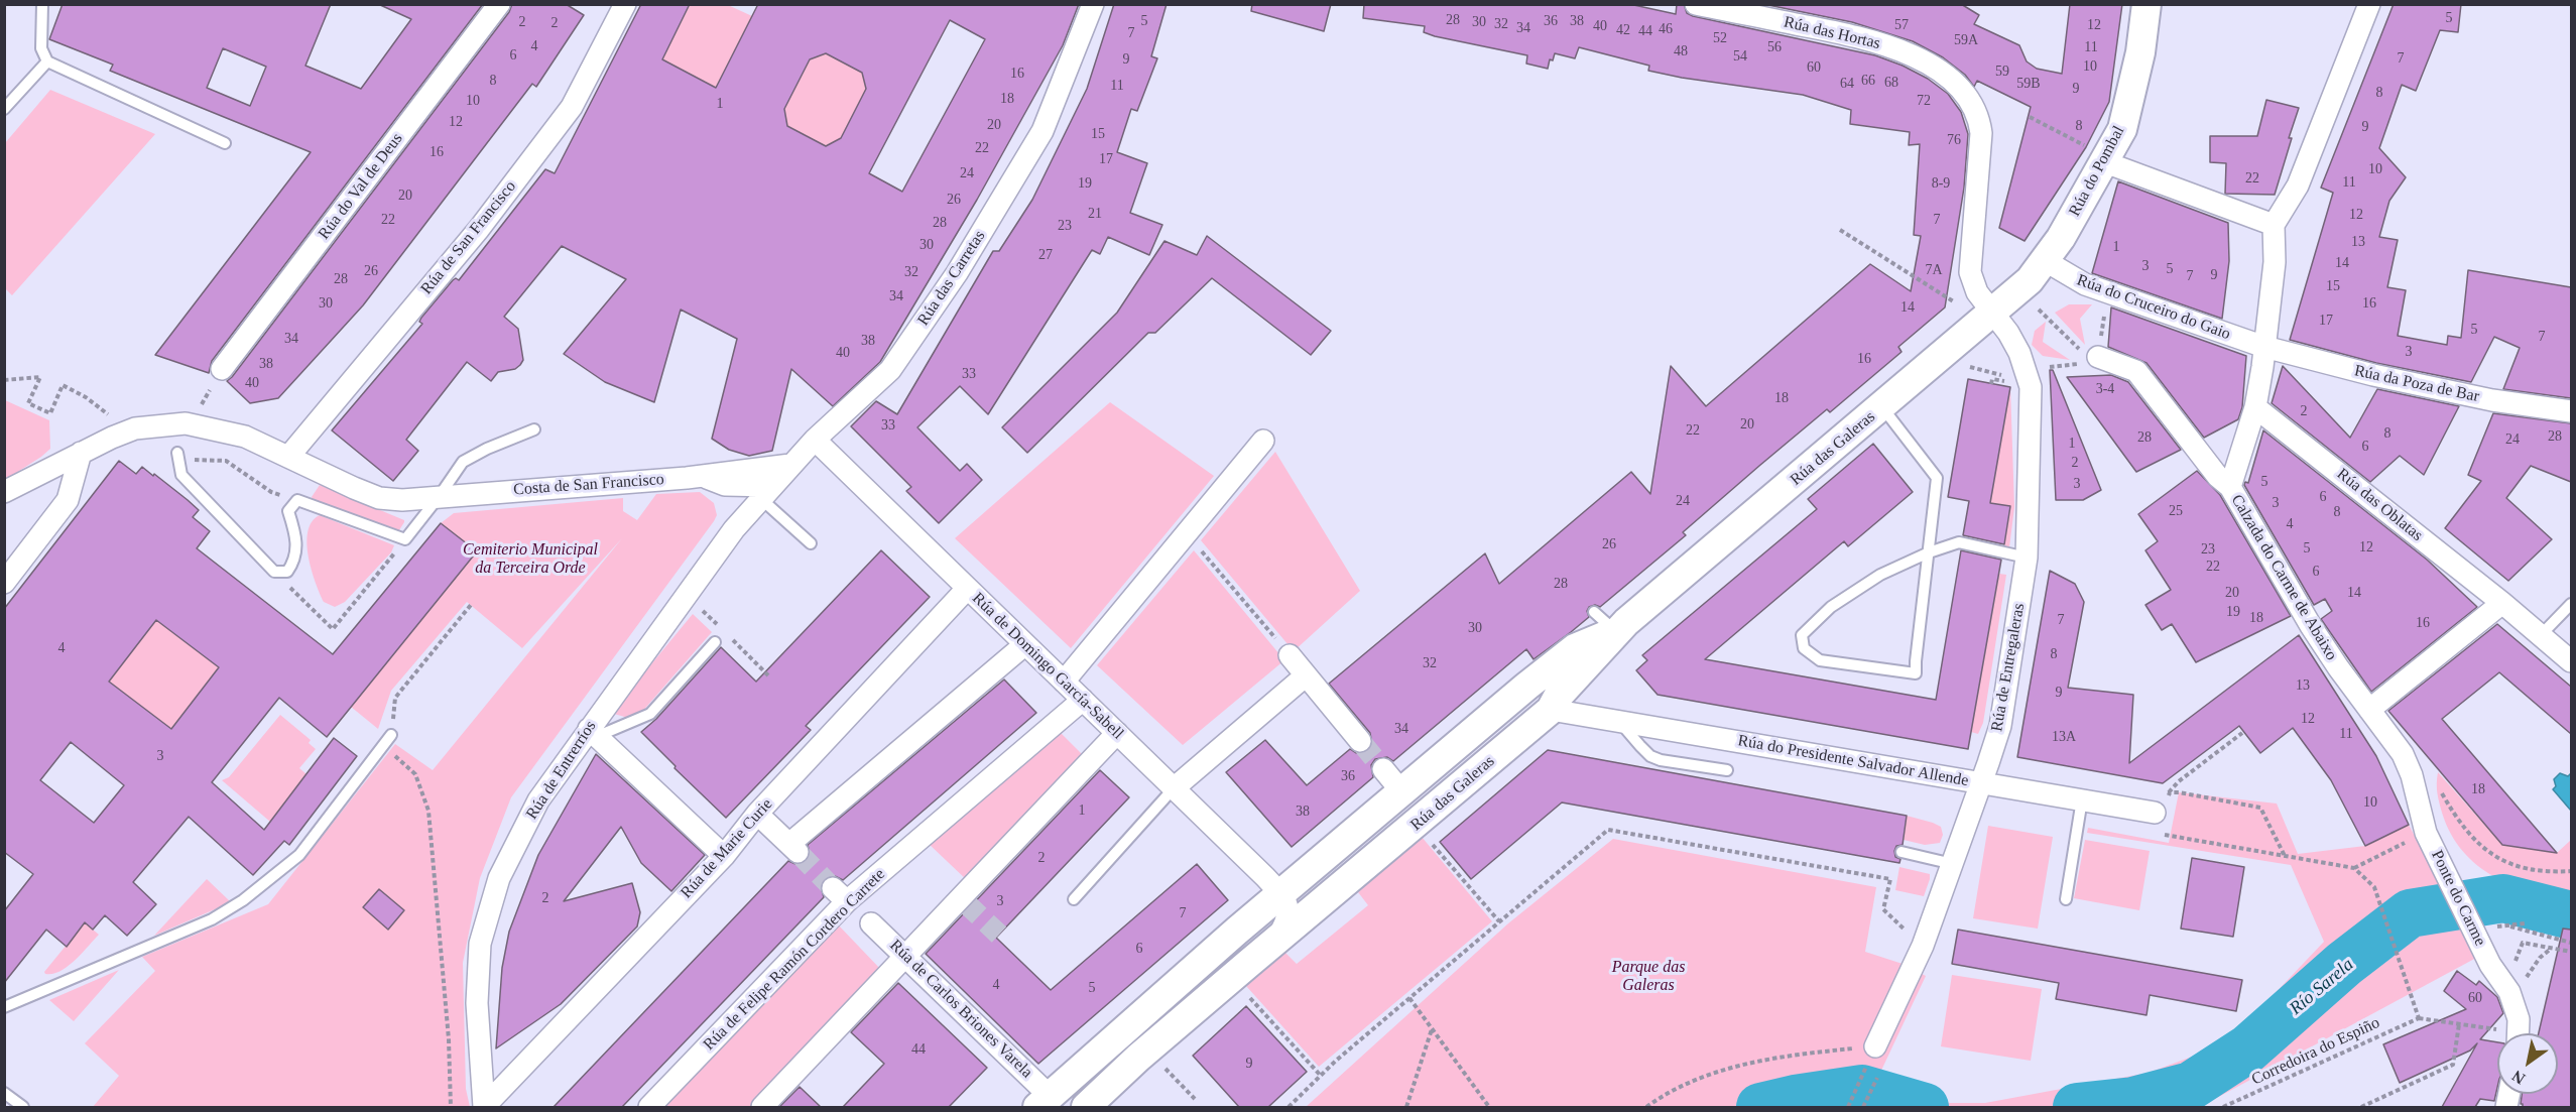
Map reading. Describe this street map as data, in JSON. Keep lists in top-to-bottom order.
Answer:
{
  "streets": {
    "main road": ["Rúa do Pombal", "Rúa das Galeras"],
    "street": [
      "Rúa das Hortas",
      "Rúa do Val de Deus",
      "Rúa de San Francisco",
      "Rúa das Carretas",
      "Rúa do Cruceiro do Gaio",
      "Rúa da Poza de Bar",
      "Costa de San Francisco",
      "Rúa das Oblatas",
      "Calzada do Carme de Abaixo",
      "Rúa de Domingo García-Sabell",
      "Rúa de Entregaleras",
      "Rúa do Presidente Salvador Allende",
      "Rúa de Entrerríos",
      "Rúa de Marie Curie",
      "Ponte do Carme",
      "Rúa de Felipe Ramón Cordero Carrete",
      "Rúa de Carlos Briones Varela"
    ],
    "path": ["Corredoira do Espiño"]
  },
  "crossings": [
    ["Rúa das Hortas", "Rúa das Galeras"],
    ["Rúa das Hortas", "Rúa de Entregaleras"],
    ["Rúa do Pombal", "Rúa do Cruceiro do Gaio"],
    ["Rúa do Pombal", "Rúa das Galeras"],
    ["Rúa de San Francisco", "Costa de San Francisco"],
    ["Rúa das Carretas", "Costa de San Francisco"],
    ["Rúa das Carretas", "Rúa de Domingo García-Sabell"],
    ["Rúa das Carretas", "Rúa de Entrerríos"],
    ["Rúa do Cruceiro do Gaio", "Rúa da Poza de Bar"],
    ["Rúa do Cruceiro do Gaio", "Rúa das Galeras"],
    ["Rúa das Galeras", "Rúa de Domingo García-Sabell"],
    ["Rúa das Galeras", "Rúa de Entregaleras"],
    ["Rúa das Galeras", "Rúa do Presidente Salvador Allende"],
    ["Rúa das Galeras", "Rúa de Carlos Briones Varela"],
    ["Costa de San Francisco", "Rúa de Entrerríos"],
    ["Calzada do Carme de Abaixo", "Ponte do Carme"],
    ["Rúa de Domingo García-Sabell", "Rúa de Marie Curie"],
    ["Rúa de Domingo García-Sabell", "Rúa de Felipe Ramón Cordero Carrete"],
    ["Rúa de Entregaleras", "Rúa do Presidente Salvador Allende"],
    ["Rúa de Entrerríos", "Rúa de Marie Curie"]
  ],
  "water": ["Río Sarela"],
  "parks": ["Cemiterio Municipal da Terceira Orde", "Parque das Galeras"],
  "house_numbers": [
    "5",
    "28",
    "5",
    "36",
    "38",
    "2",
    "30",
    "2",
    "32",
    "57",
    "12",
    "40",
    "34",
    "46",
    "42",
    "44",
    "7",
    "52",
    "59A",
    "4",
    "56",
    "11",
    "48",
    "6",
    "54",
    "7",
    "9",
    "10",
    "60",
    "59",
    "16",
    "8",
    "66",
    "68",
    "64",
    "59B",
    "11",
    "9",
    "8",
    "18",
    "10",
    "72",
    "1",
    "12",
    "20",
    "8",
    "9",
    "15",
    "76",
    "22",
    "16",
    "17",
    "10",
    "24",
    "22",
    "11",
    "19",
    "8-9",
    "20",
    "26",
    "21",
    "12",
    "22",
    "7",
    "28",
    "23",
    "13",
    "30",
    "1",
    "27",
    "14",
    "3",
    "5",
    "7A",
    "26",
    "32",
    "9",
    "7",
    "28",
    "15",
    "34",
    "30",
    "16",
    "14",
    "17",
    "5",
    "7",
    "34",
    "38",
    "3",
    "40",
    "16",
    "38",
    "33",
    "40",
    "3-4",
    "18",
    "2",
    "20",
    "33",
    "22",
    "8",
    "28",
    "28",
    "24",
    "1",
    "6",
    "2",
    "5",
    "3",
    "6",
    "24",
    "3",
    "25",
    "8",
    "4",
    "26",
    "12",
    "5",
    "23",
    "22",
    "6",
    "28",
    "20",
    "14",
    "19",
    "18",
    "7",
    "16",
    "30",
    "4",
    "8",
    "32",
    "13",
    "9",
    "12",
    "34",
    "11",
    "13A",
    "3",
    "36",
    "18",
    "10",
    "1",
    "38",
    "2",
    "2",
    "3",
    "7",
    "6",
    "4",
    "5",
    "60",
    "44",
    "9"
  ],
  "north": "bottom left"
}
